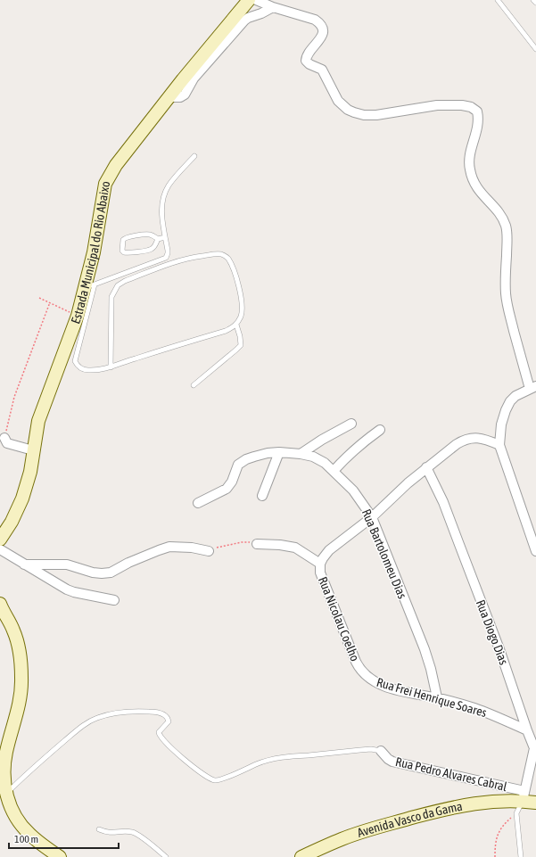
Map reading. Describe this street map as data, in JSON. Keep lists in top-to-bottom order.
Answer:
{
  "streets": {
    "street": [
      "Estrada Municipal do Rio Abaixo",
      "Rua Bartolomeu Dias",
      "Rua Nicolau Coelho",
      "Rua Diogo Dias",
      "Rua Frei Henrique Soares",
      "Rua Pedro Alvares Cabral",
      "Avenida Vasco da Gama"
    ]
  },
  "crossings": [
    ["Rua Bartolomeu Dias", "Rua Nicolau Coelho"],
    ["Rua Bartolomeu Dias", "Rua Frei Henrique Soares"],
    ["Rua Nicolau Coelho", "Rua Diogo Dias"],
    ["Rua Nicolau Coelho", "Rua Frei Henrique Soares"],
    ["Rua Diogo Dias", "Rua Frei Henrique Soares"],
    ["Rua Diogo Dias", "Rua Pedro Alvares Cabral"],
    ["Rua Diogo Dias", "Avenida Vasco da Gama"],
    ["Rua Pedro Alvares Cabral", "Avenida Vasco da Gama"]
  ],
  "scale_bar": "100 m"
}
